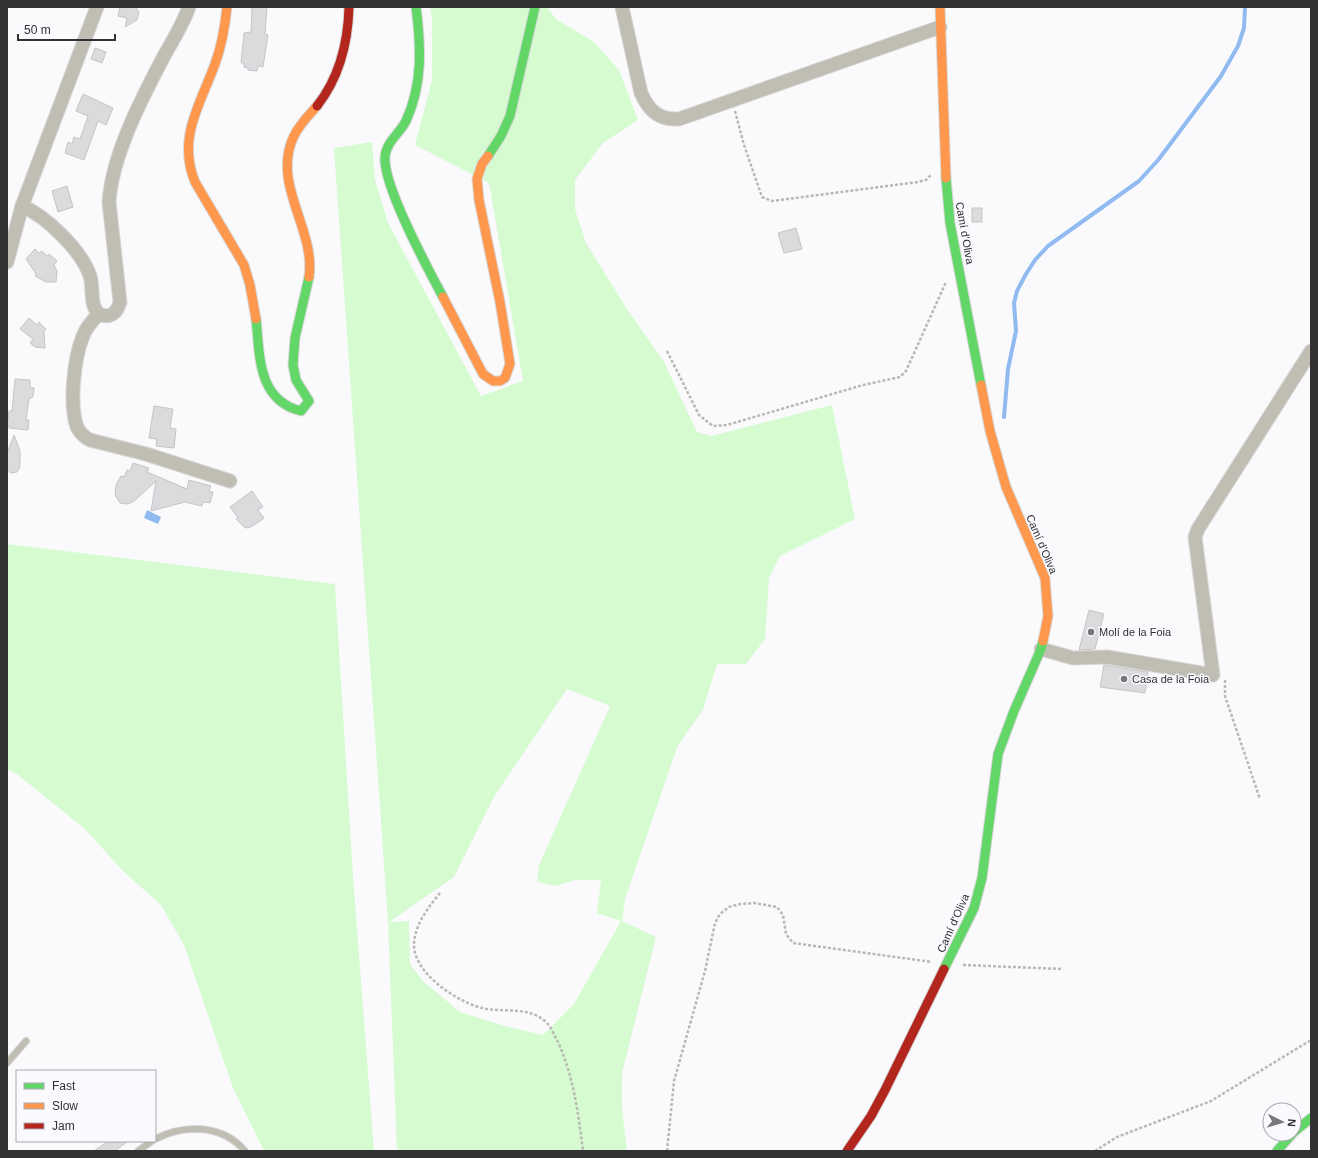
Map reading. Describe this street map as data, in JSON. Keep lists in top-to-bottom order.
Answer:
{
  "streets": {
    "main road": ["Camí d’Oliva"]
  },
  "places": ["Molí de la Foia", "Casa de la Foia"],
  "legend": ["Fast", "Slow", "Jam"],
  "scale_bar": "50 m",
  "north": "right"
}
